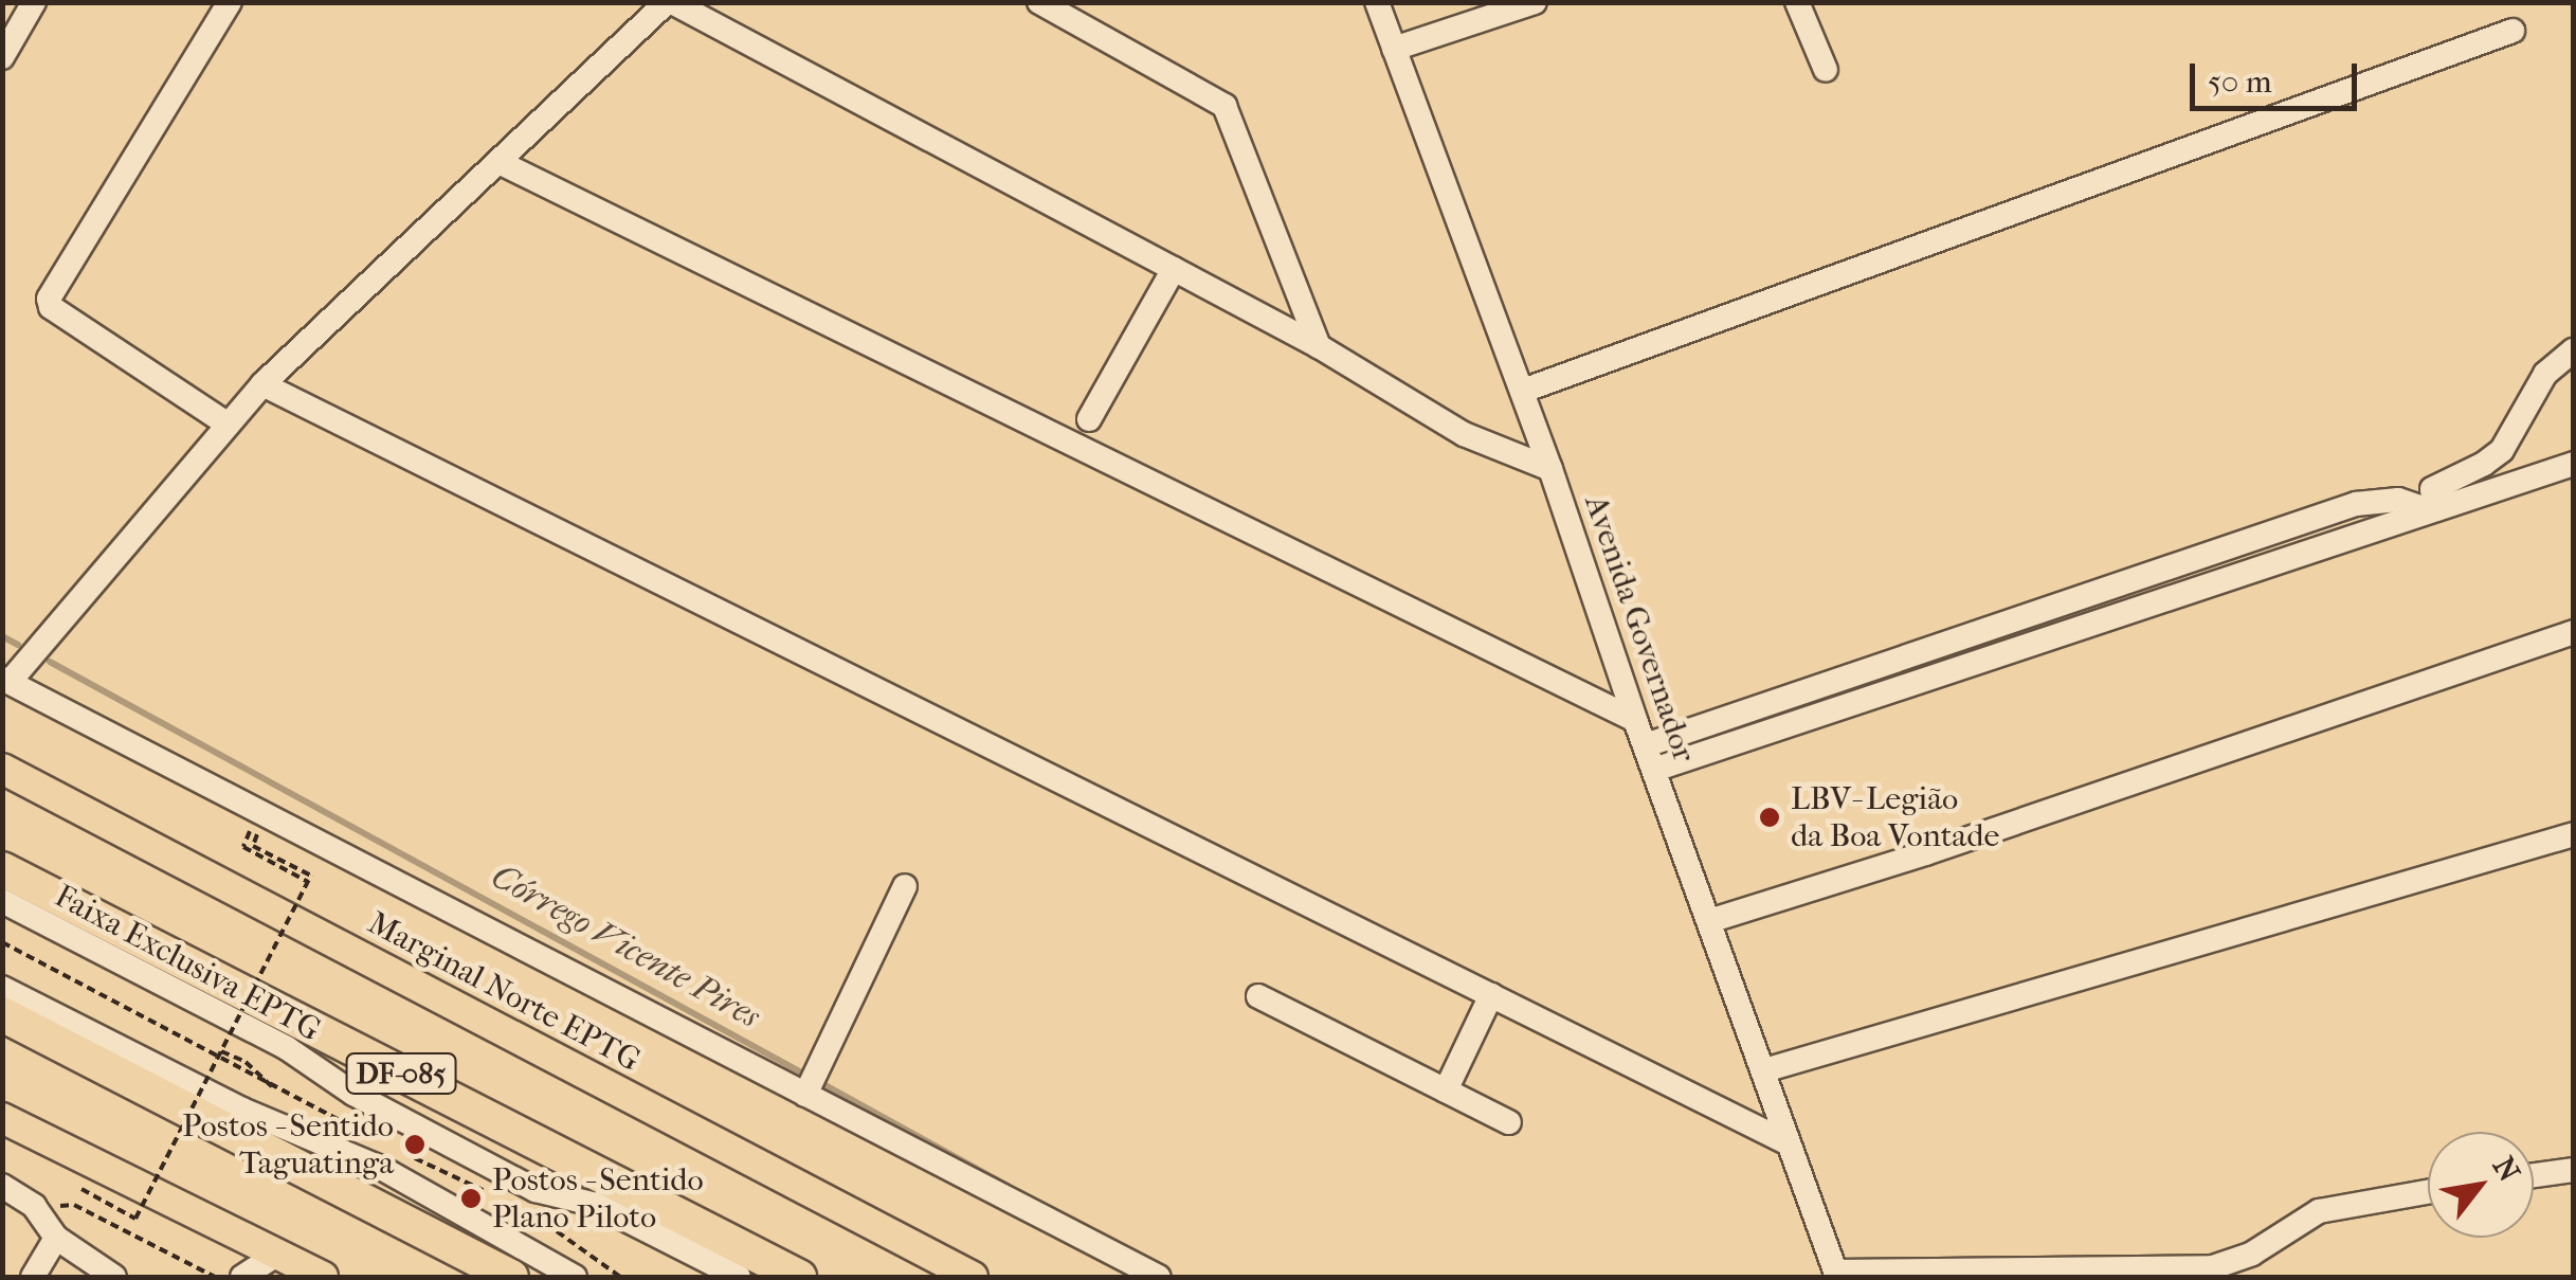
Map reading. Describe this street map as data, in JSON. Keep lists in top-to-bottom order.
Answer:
{
  "streets": {
    "highway": ["DF-085"],
    "main road": ["Marginal Norte EPTG"],
    "street": ["Avenida Governador", "Faixa Exclusiva EPTG"]
  },
  "water": ["Córrego Vicente Pires"],
  "places": ["LBV- Legião da Boa Vontade", "Postos - Sentido Taguatinga", "Postos - Sentido Plano Piloto"],
  "scale_bar": "50 m",
  "north": "top right"
}
